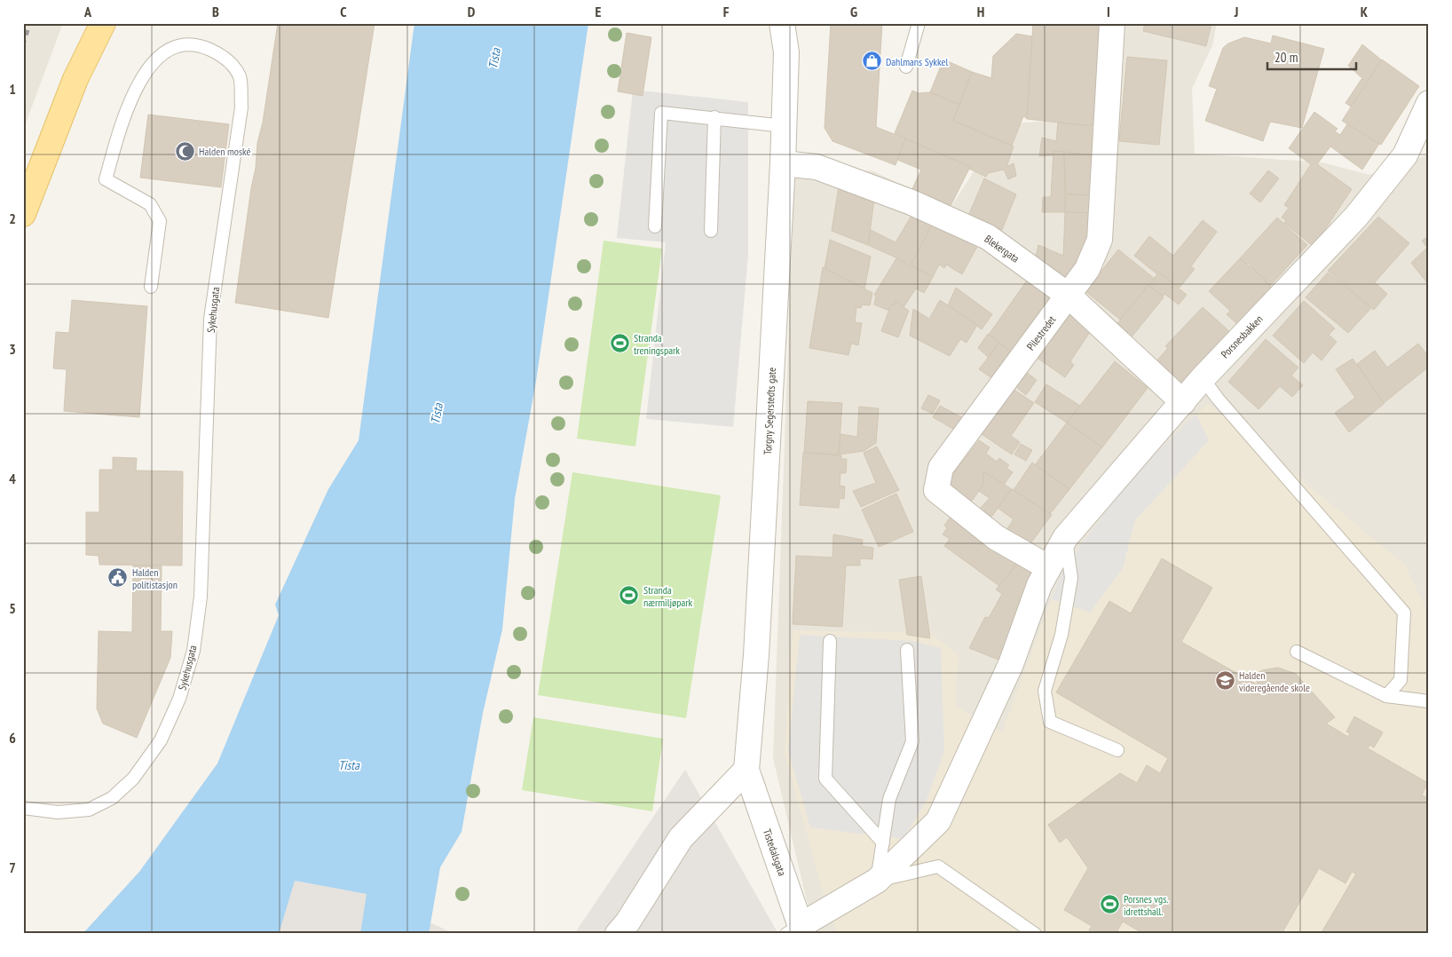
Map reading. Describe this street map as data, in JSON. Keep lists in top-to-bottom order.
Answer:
{
  "streets": {
    "street": [
      "Blekergata",
      "Pilestredet",
      "Porsnesbakken",
      "Torgny Segerstedts gate",
      "Tistedalsgata"
    ],
    "lane": ["Sykehusgata"]
  },
  "crossings": [
    ["Blekergata", "Pilestredet"],
    ["Blekergata", "Porsnesbakken"],
    ["Blekergata", "Torgny Segerstedts gate"],
    ["Pilestredet", "Porsnesbakken"],
    ["Torgny Segerstedts gate", "Tistedalsgata"]
  ],
  "water": ["Tista"],
  "places": {
    "shop": ["Dahlmans Sykkel"],
    "mosque": ["Halden moské"],
    "sports": ["Stranda treningspark", "Stranda nærmiljøpark", "Porsnes vgs. idrettshall."],
    "public building": ["Halden politistasjon"],
    "school or university": ["Halden videregående skole"]
  },
  "scale_bar": "20 m",
  "grid": {
    "columns": [
      "A",
      "B",
      "C",
      "D",
      "E",
      "F",
      "G",
      "H",
      "I",
      "J",
      "K"
    ],
    "rows": [
      "1",
      "2",
      "3",
      "4",
      "5",
      "6",
      "7"
    ]
  }
}
